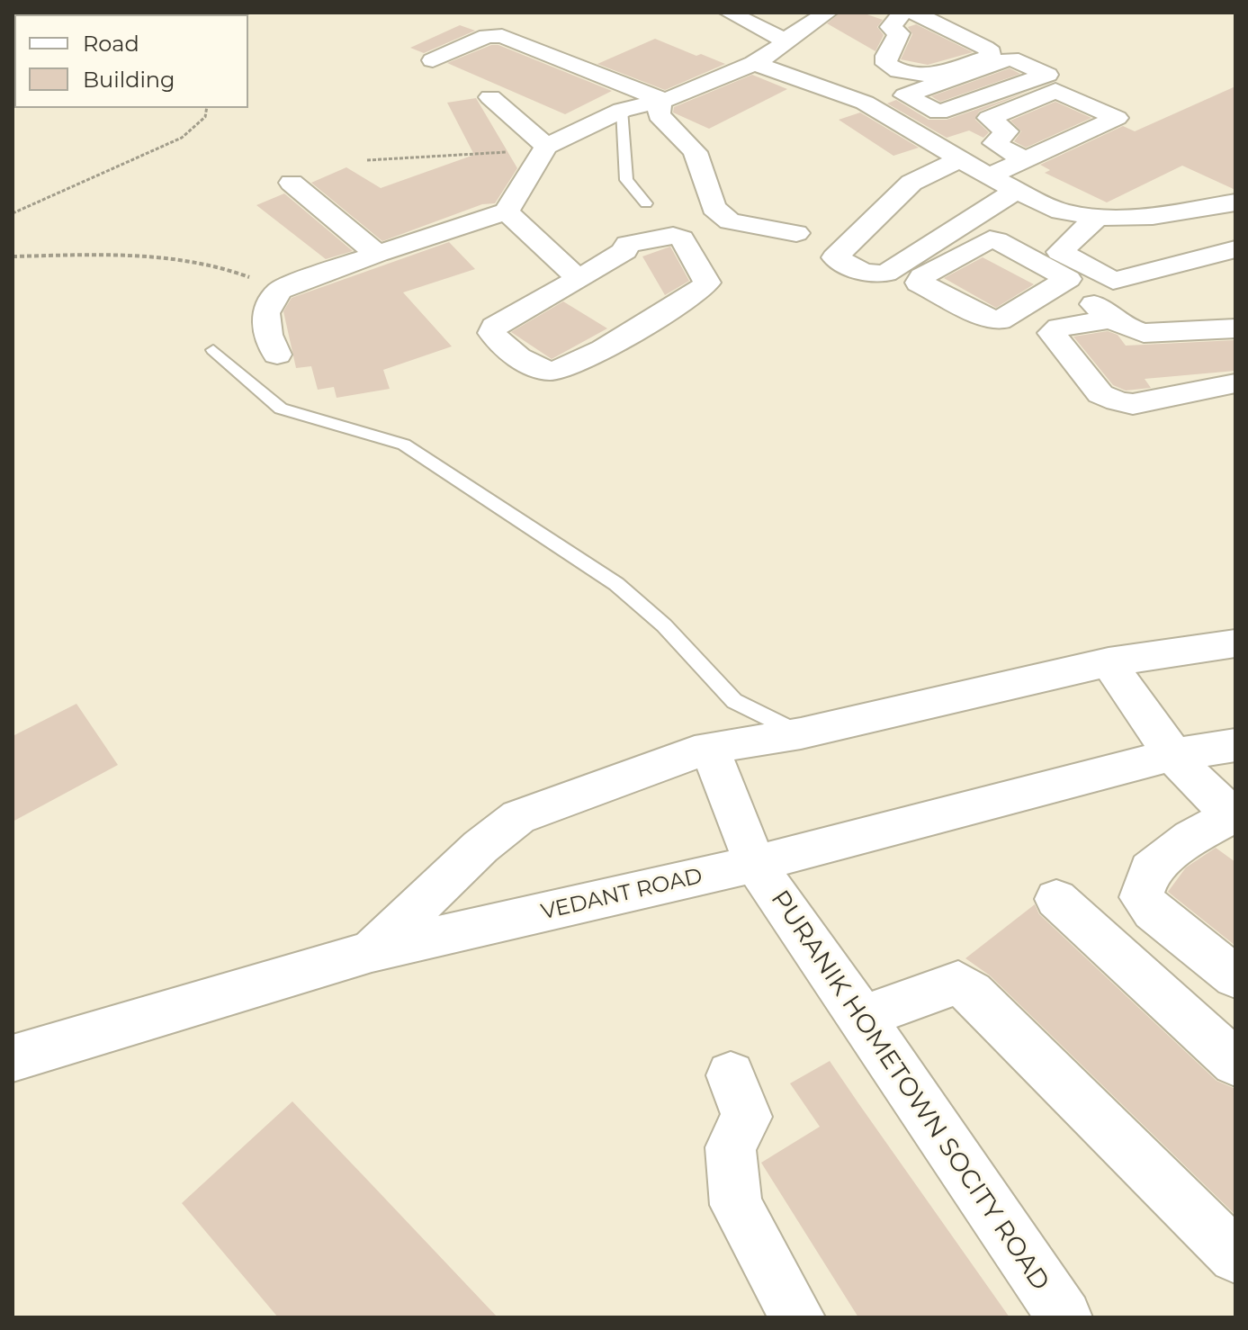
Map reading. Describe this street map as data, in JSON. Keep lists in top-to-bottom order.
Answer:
{
  "streets": {
    "street": ["VEDANT ROAD", "PURANIK HOMETOWN SOCITY ROAD"]
  },
  "crossings": [
    ["VEDANT ROAD", "PURANIK HOMETOWN SOCITY ROAD"]
  ],
  "legend": ["Road", "Building"]
}
